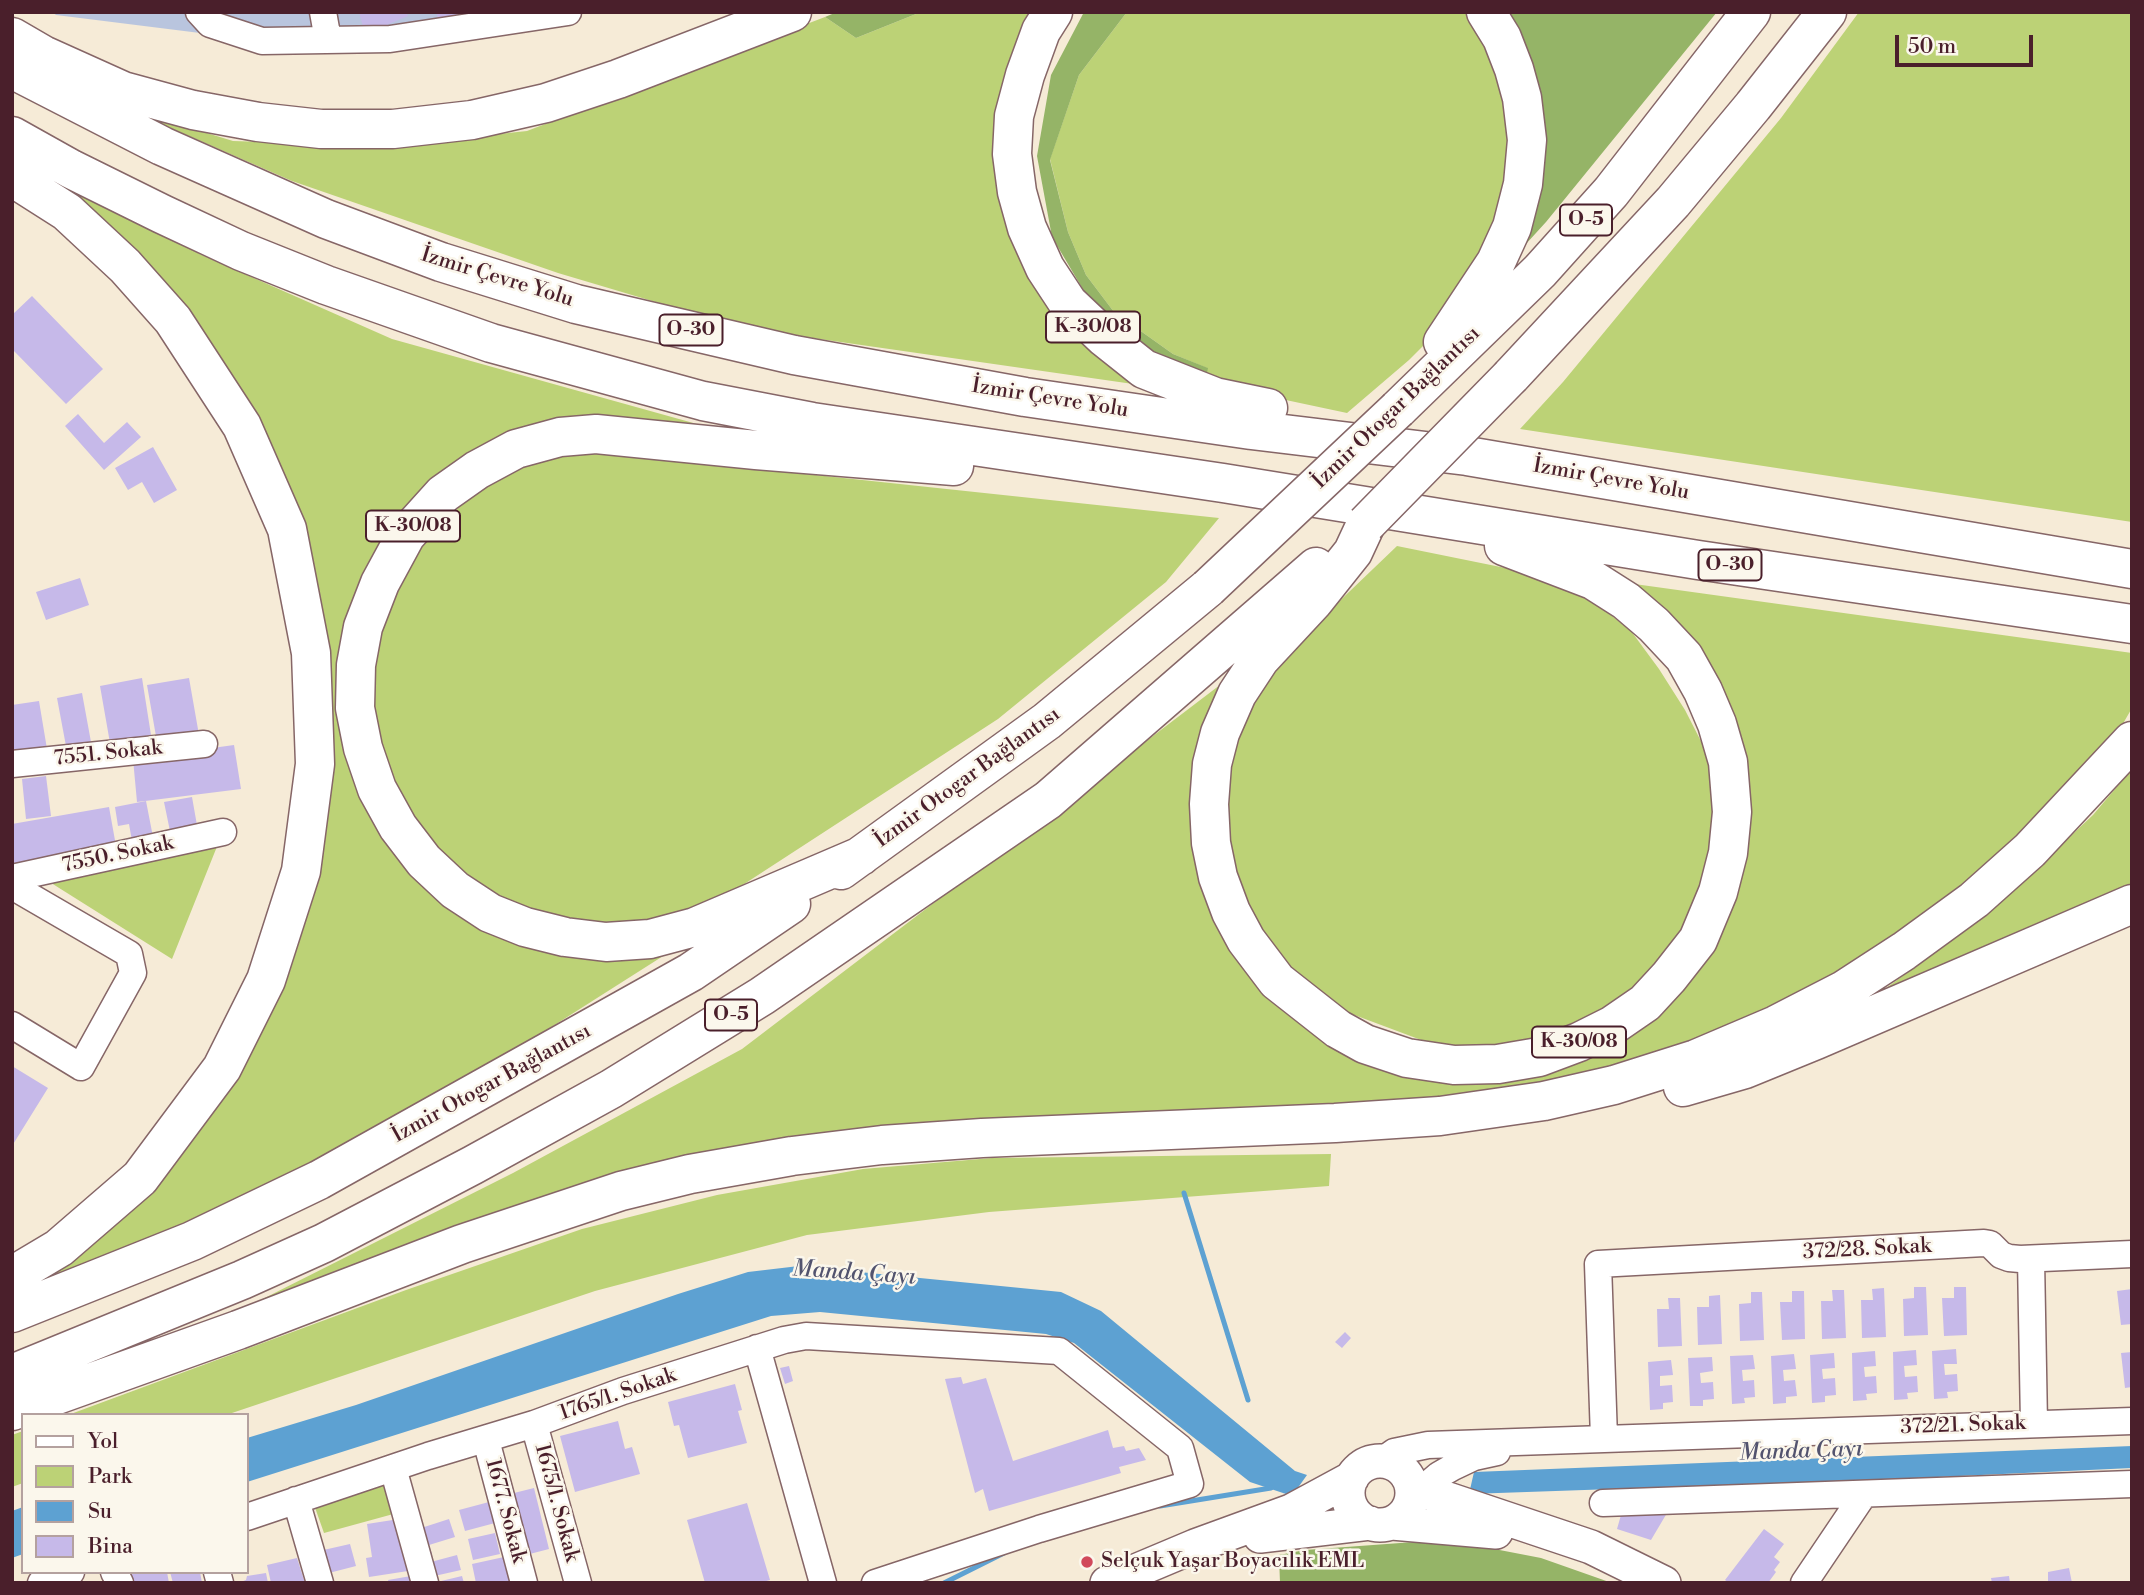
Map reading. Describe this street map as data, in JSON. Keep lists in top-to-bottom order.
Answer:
{
  "streets": {
    "highway": [
      "O-5",
      "İzmir Çevre Yolu",
      "K-30/08",
      "O-30",
      "İzmir Otogar Bağlantısı"
    ],
    "street": [
      "7551. Sokak",
      "7550. Sokak",
      "372/28. Sokak",
      "1765/1. Sokak",
      "372/21. Sokak",
      "1675/1. Sokak",
      "1677. Sokak"
    ]
  },
  "crossings": [
    ["O-5", "K-30/08"],
    ["İzmir Çevre Yolu", "K-30/08"],
    ["K-30/08", "O-30"],
    ["K-30/08", "İzmir Otogar Bağlantısı"],
    ["372/28. Sokak", "372/21. Sokak"],
    ["1765/1. Sokak", "1675/1. Sokak"],
    ["1765/1. Sokak", "1677. Sokak"]
  ],
  "water": ["Manda Çayı"],
  "places": ["Selçuk Yaşar Boyacılık EML"],
  "legend": [
    "Yol",
    "Park",
    "Su",
    "Bina"
  ],
  "scale_bar": "50 m"
}
